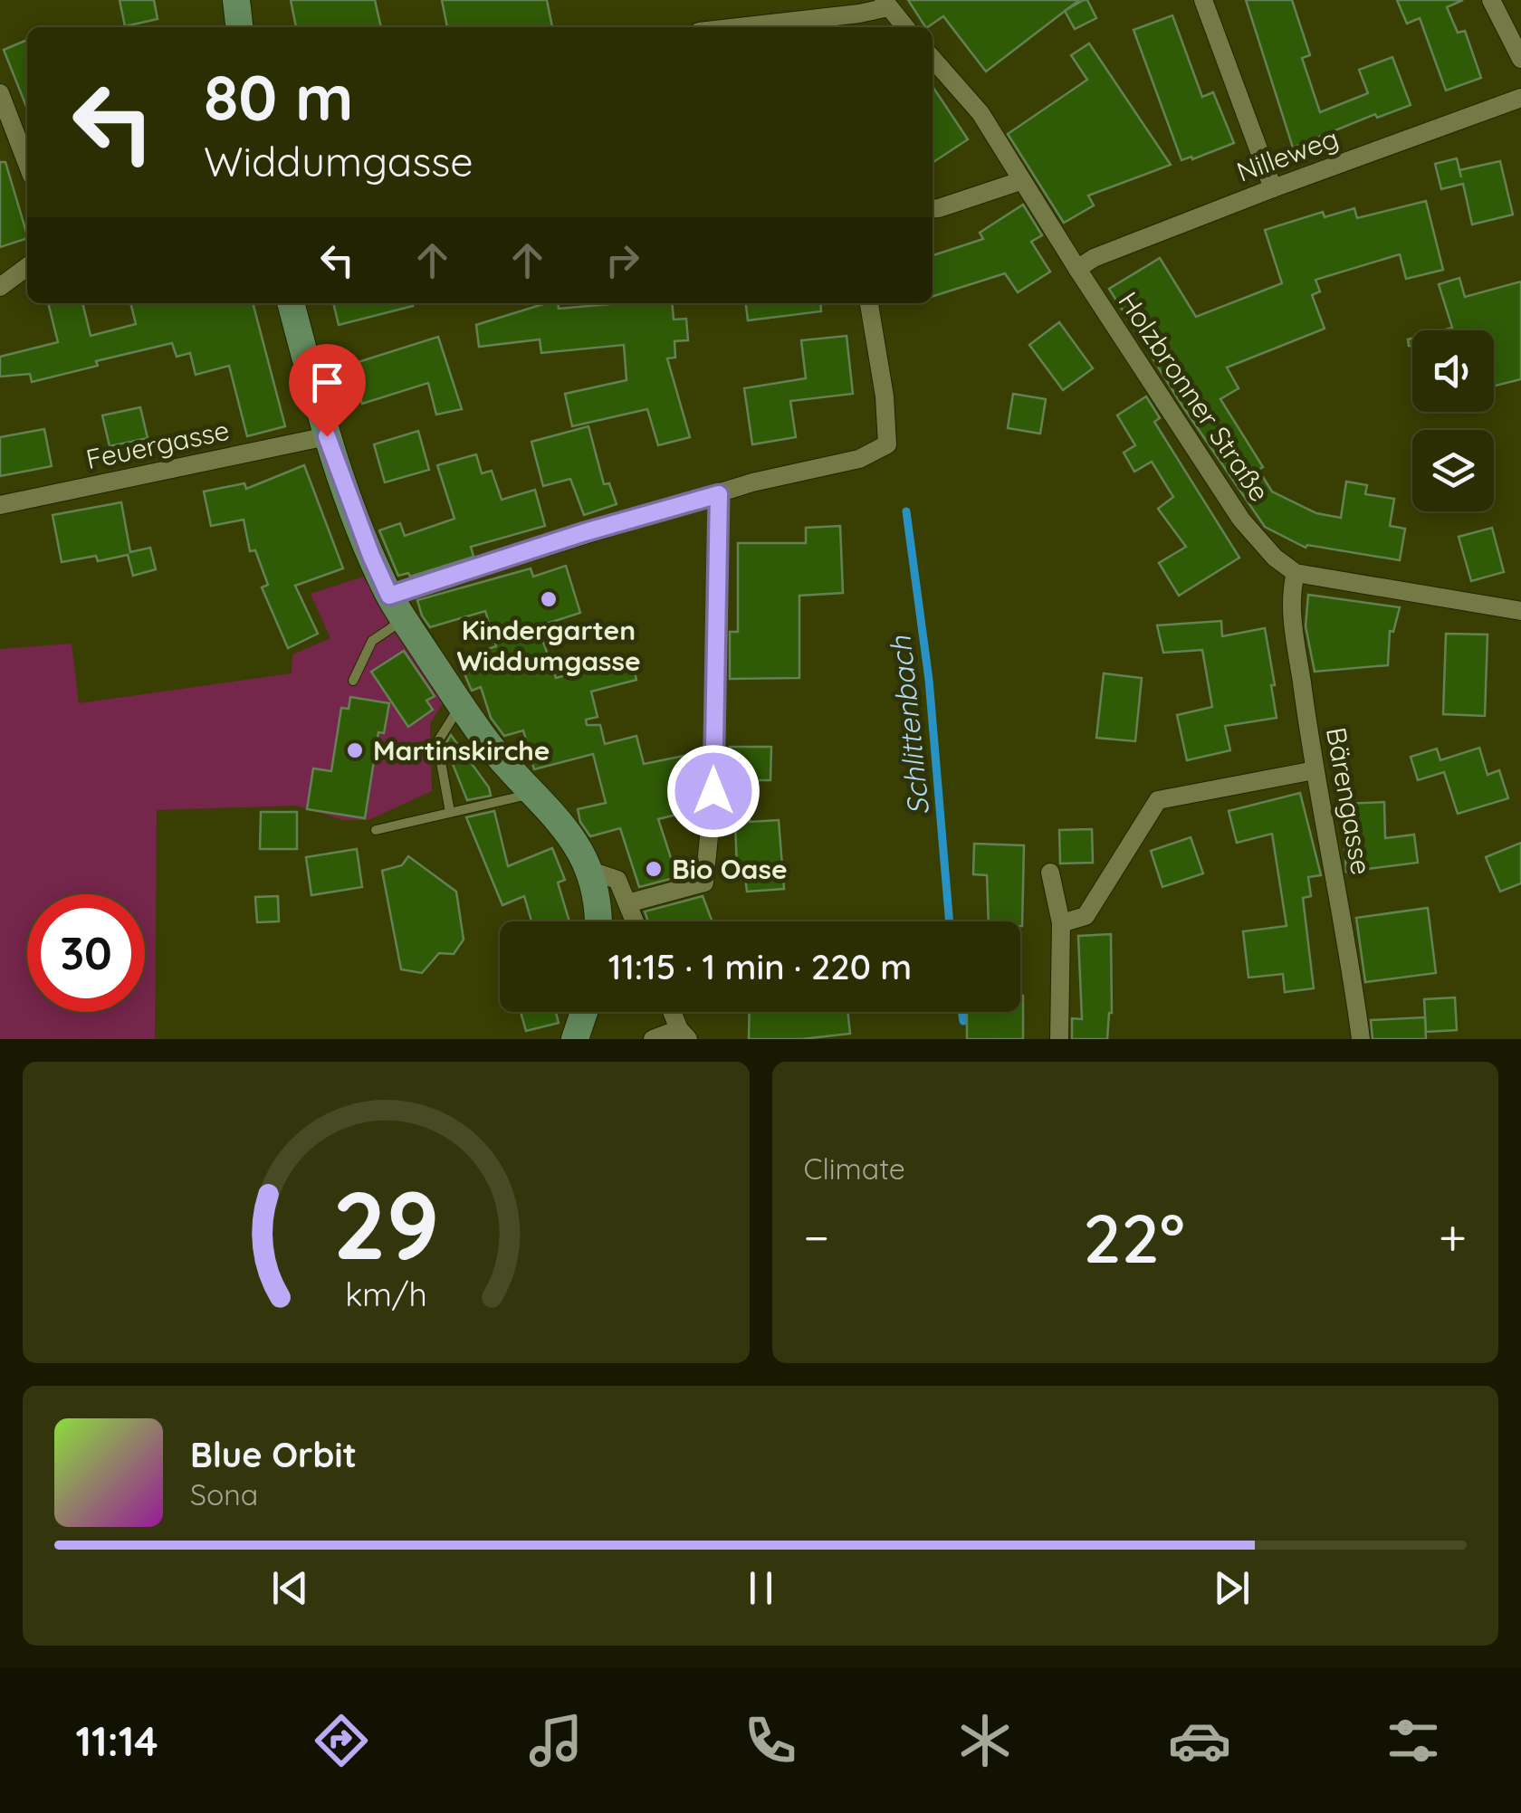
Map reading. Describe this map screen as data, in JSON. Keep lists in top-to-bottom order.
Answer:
{
  "streets": {
    "street": [
      "Nilleweg",
      "Holzbronner Straße",
      "Feuergasse",
      "Bärengasse"
    ]
  },
  "crossings": [
    ["Nilleweg", "Holzbronner Straße"],
    ["Holzbronner Straße", "Bärengasse"]
  ],
  "water": ["Schlittenbach"],
  "places": ["Kindergarten Widdumgasse", "Martinskirche", "Bio Oase"],
  "page": {
    "turn": ["80 m", "Widdumgasse"],
    "limit": "30",
    "trip": "11:15 · 1 min · 220 m",
    "tile": "Climate",
    "heat": ["−", "22°", "+"],
    "song": ["Blue Orbit", "Sona"],
    "tabs": "11:14",
    "gauge": ["29", "km/h"]
  }
}
